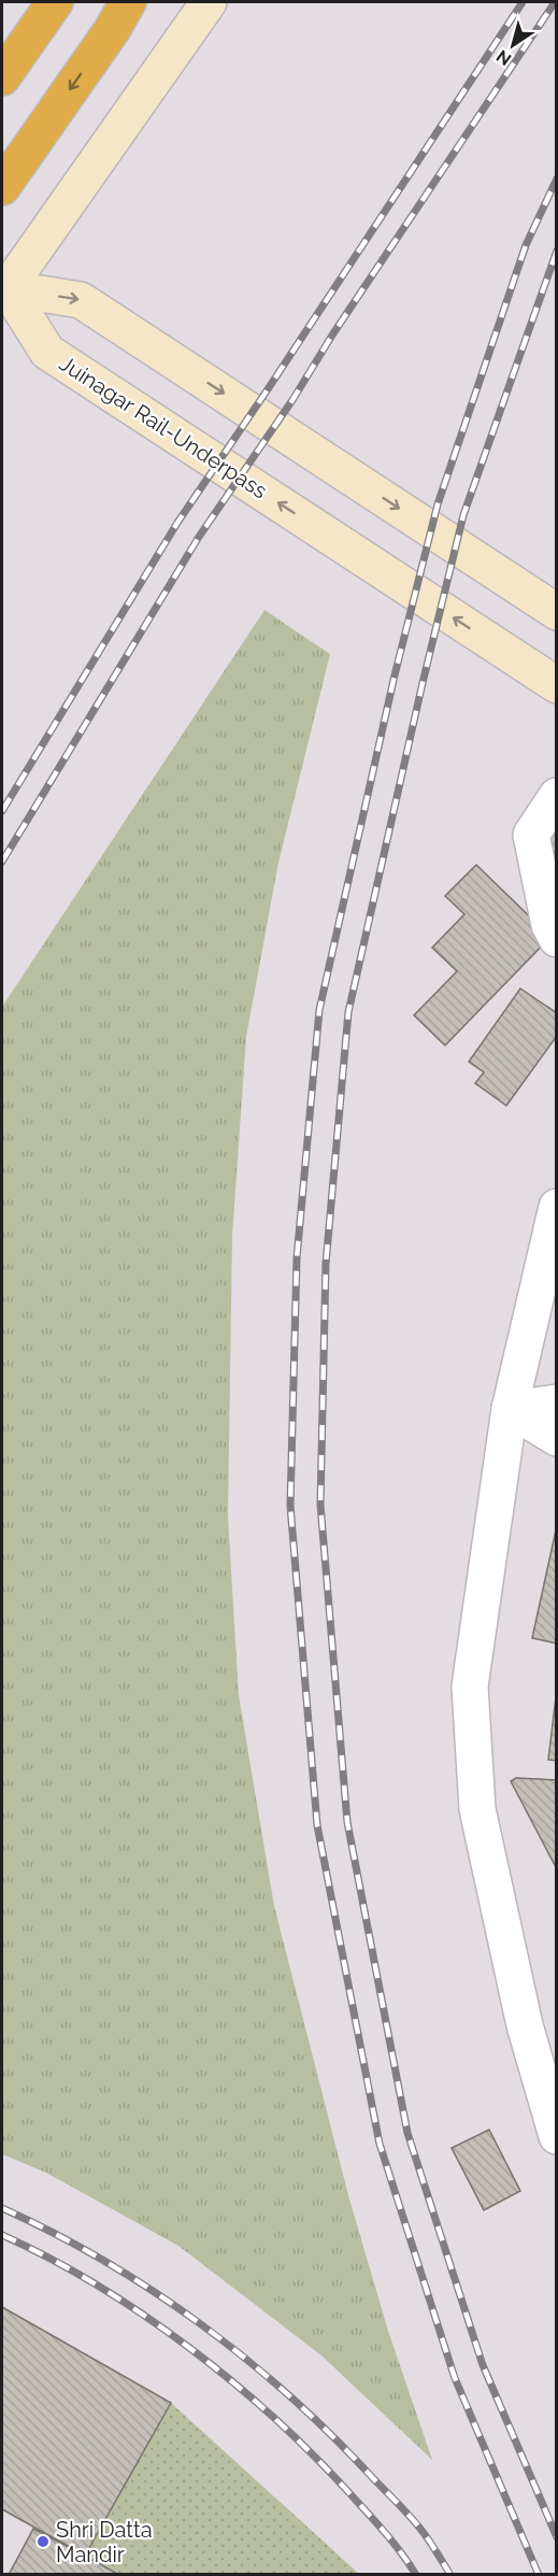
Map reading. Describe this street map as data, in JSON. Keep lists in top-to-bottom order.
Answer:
{
  "streets": {
    "street": ["Juinagar Rail-Underpass"]
  },
  "places": ["Shri Datta Mandir"],
  "north": "bottom left"
}
